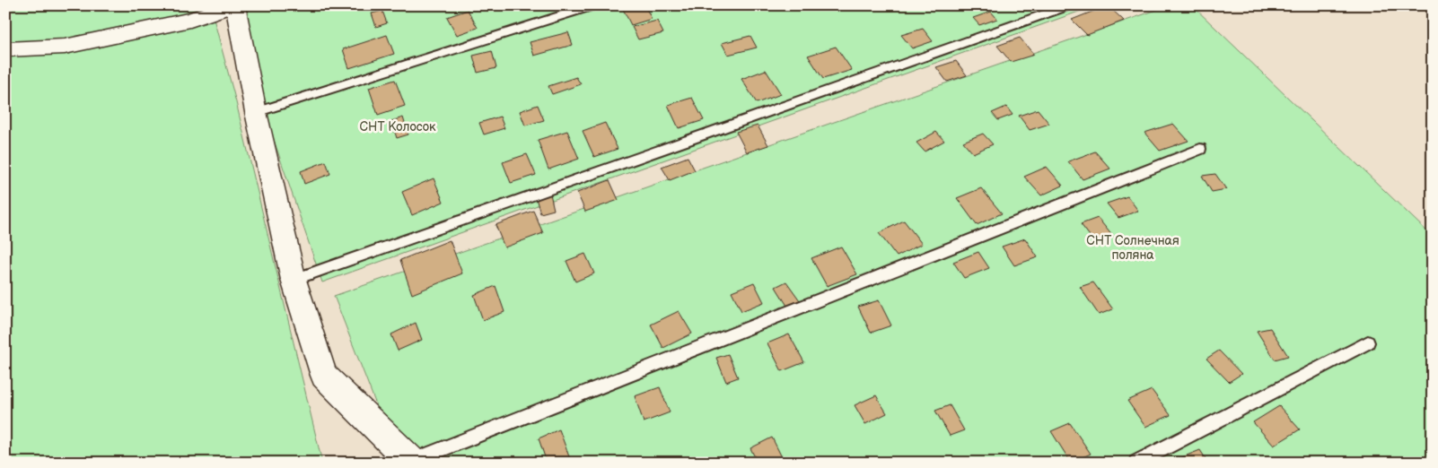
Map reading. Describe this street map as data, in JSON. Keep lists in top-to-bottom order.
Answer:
{
  "parks": ["СНТ Колосок", "СНТ Солнечная поляна"]
}
